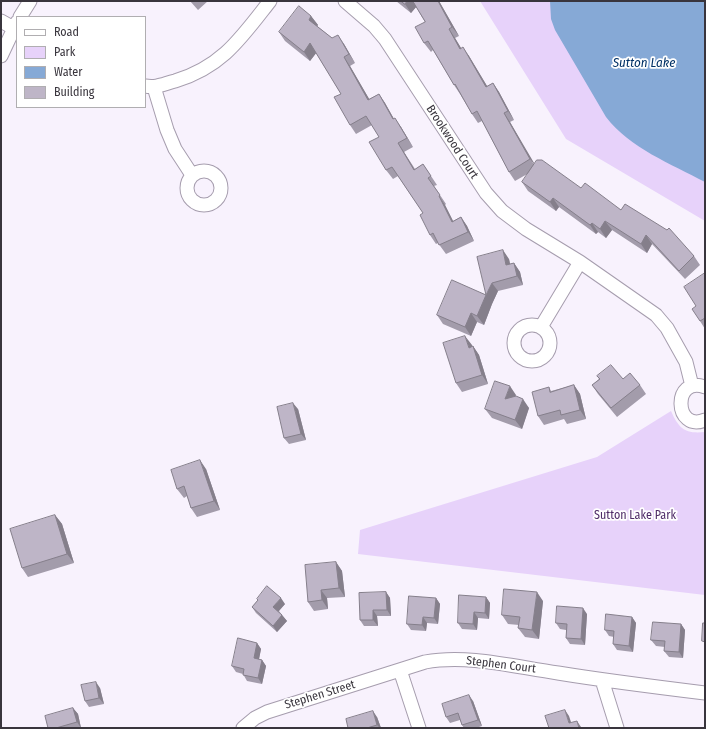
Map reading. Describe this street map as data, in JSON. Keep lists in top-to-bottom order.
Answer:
{
  "streets": {
    "street": ["Brookwood Court", "Stephen Court", "Stephen Street"]
  },
  "crossings": [
    ["Stephen Court", "Stephen Street"]
  ],
  "water": ["Sutton Lake"],
  "parks": ["Sutton Lake Park"],
  "legend": [
    "Road",
    "Park",
    "Water",
    "Building"
  ]
}
